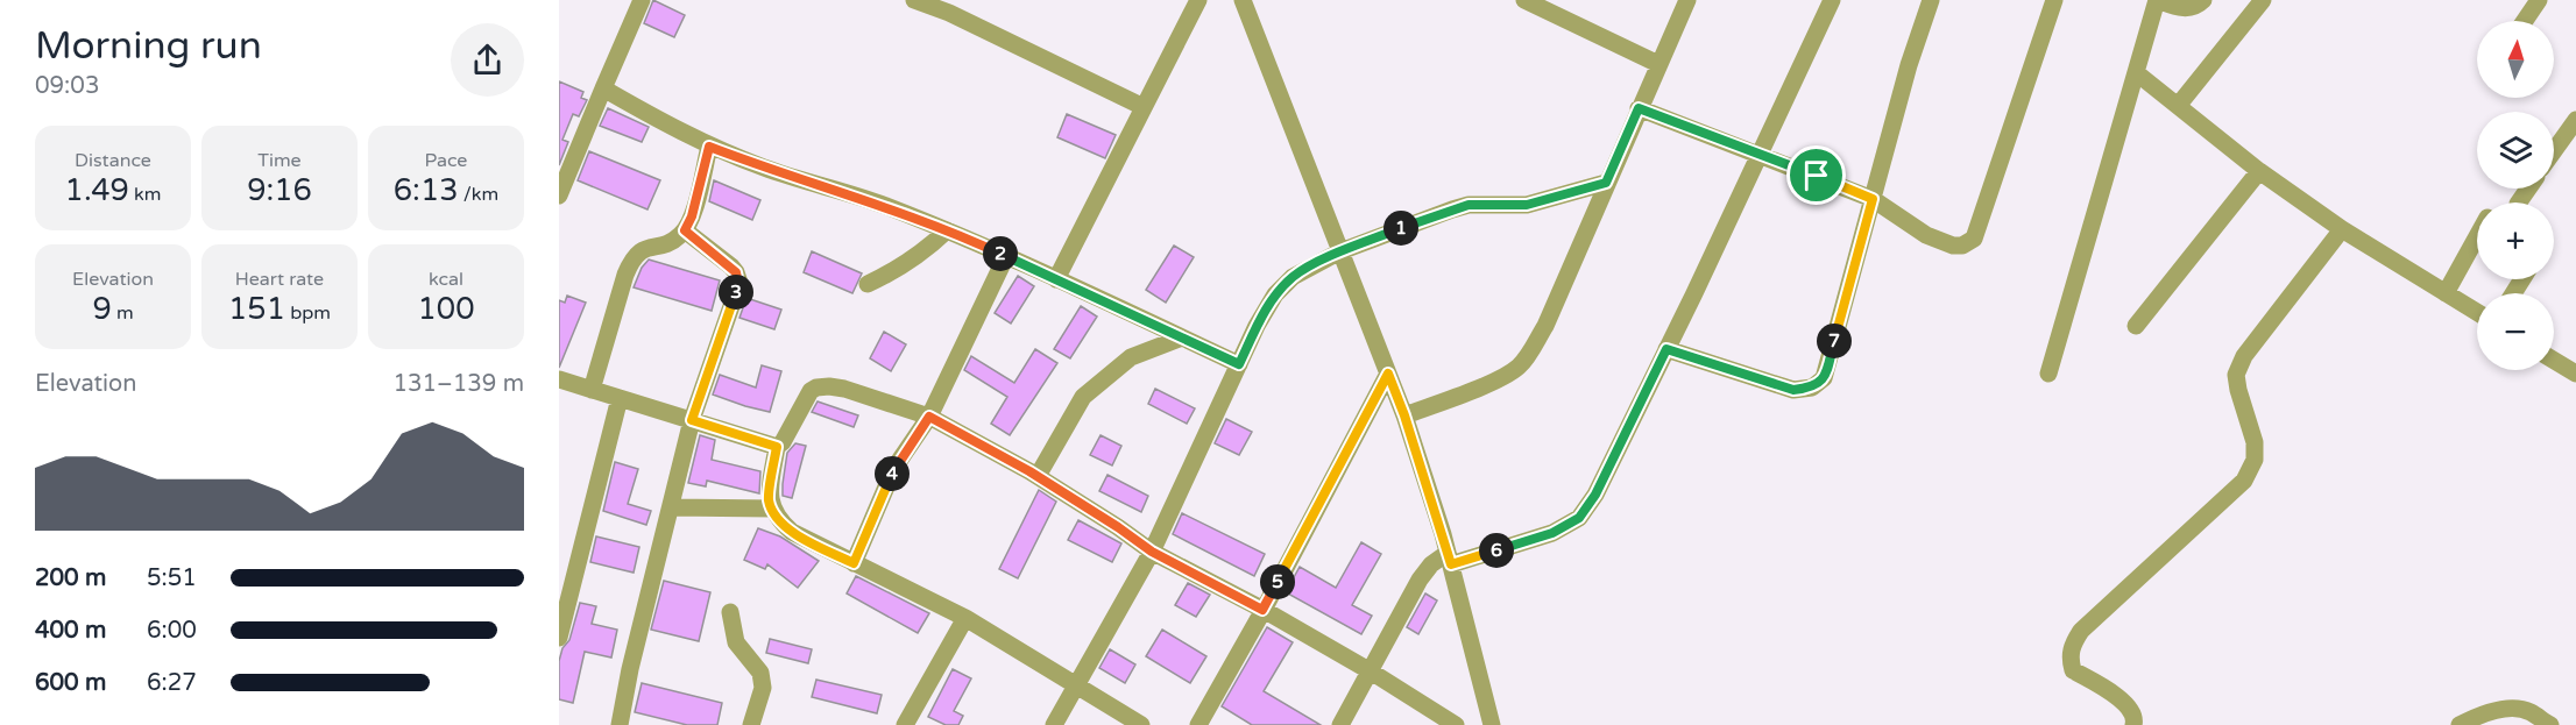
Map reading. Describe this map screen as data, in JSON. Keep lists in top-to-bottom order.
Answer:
{
  "north": "top",
  "page": {
    "heading": ["Morning run", "09:03"],
    "map_buttons": ["+", "−"],
    "stats": [
      ["Distance", "1.49 km"],
      ["Time", "9:16"],
      ["Pace", "6:13 /km"],
      ["Elevation", "9 m"],
      ["Heart rate", "151 bpm"],
      ["kcal", "100"]
    ],
    "pins": [
      "1",
      "2",
      "3",
      "7",
      "4",
      "6",
      "5"
    ],
    "chart": ["Elevation", "131–139 m"],
    "list": [
      {
        "name": "200 m",
        "note": "5:51"
      },
      {
        "name": "400 m",
        "note": "6:00"
      },
      {
        "name": "600 m",
        "note": "6:27"
      }
    ]
  }
}
